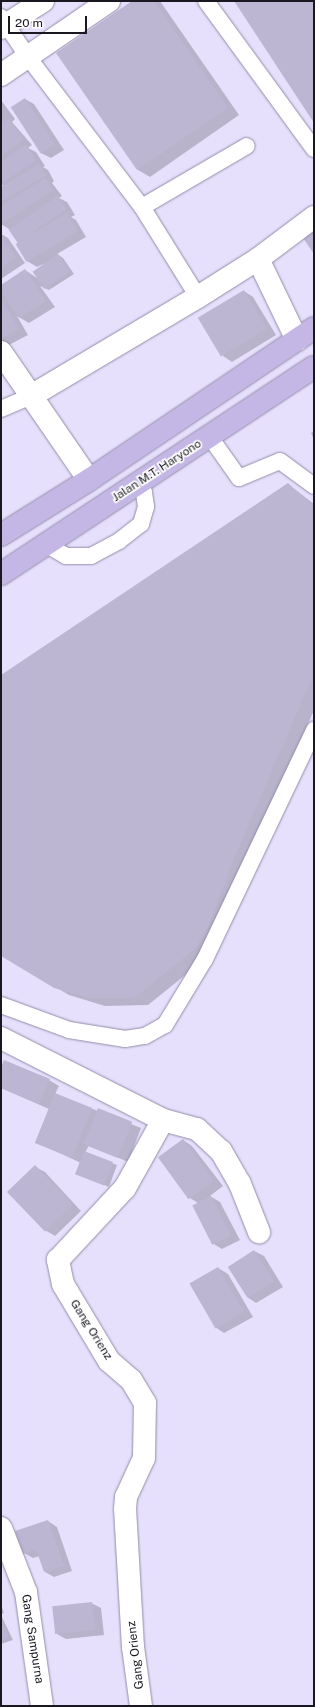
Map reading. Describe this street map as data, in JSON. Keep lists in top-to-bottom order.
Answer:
{
  "streets": {
    "main road": ["Jalan M.T. Haryono"],
    "street": ["Gang Orienz", "Gang Sampurna"]
  },
  "scale_bar": "20 m"
}
